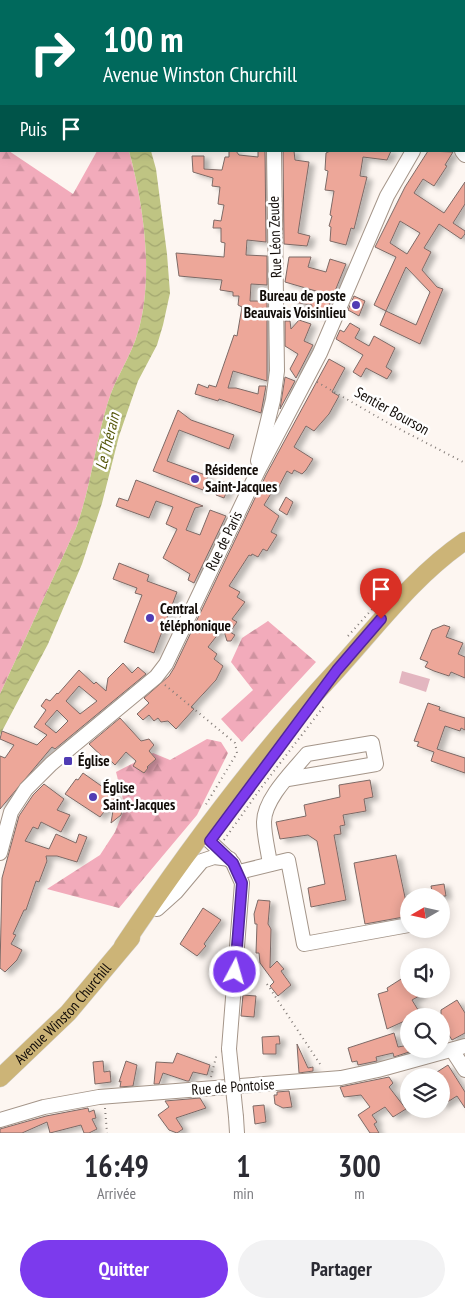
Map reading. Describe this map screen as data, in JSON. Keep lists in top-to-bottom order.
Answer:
{
  "streets": {
    "main road": ["Avenue Winston Churchill"],
    "street": ["Rue Léon Zeude", "Rue de Paris", "Rue de Pontoise"],
    "path": ["Sentier Bourson"]
  },
  "crossings": [
    ["Rue Léon Zeude", "Rue de Paris"],
    ["Sentier Bourson", "Rue de Paris"]
  ],
  "water": ["Le Thérain"],
  "places": {
    "other": [
      "Bureau de poste Beauvais Voisinlieu",
      "Résidence Saint-Jacques",
      "Central téléphonique",
      "Église Saint-Jacques"
    ],
    "transit": ["Église"]
  },
  "north": "left",
  "page": {
    "turn": ["100 m", "Avenue Winston Churchill"],
    "then": "Puis",
    "eta": [
      "16:49",
      "Arrivée",
      "1",
      "min",
      "300",
      "m"
    ],
    "buttons": ["Quitter", "Partager"]
  }
}
